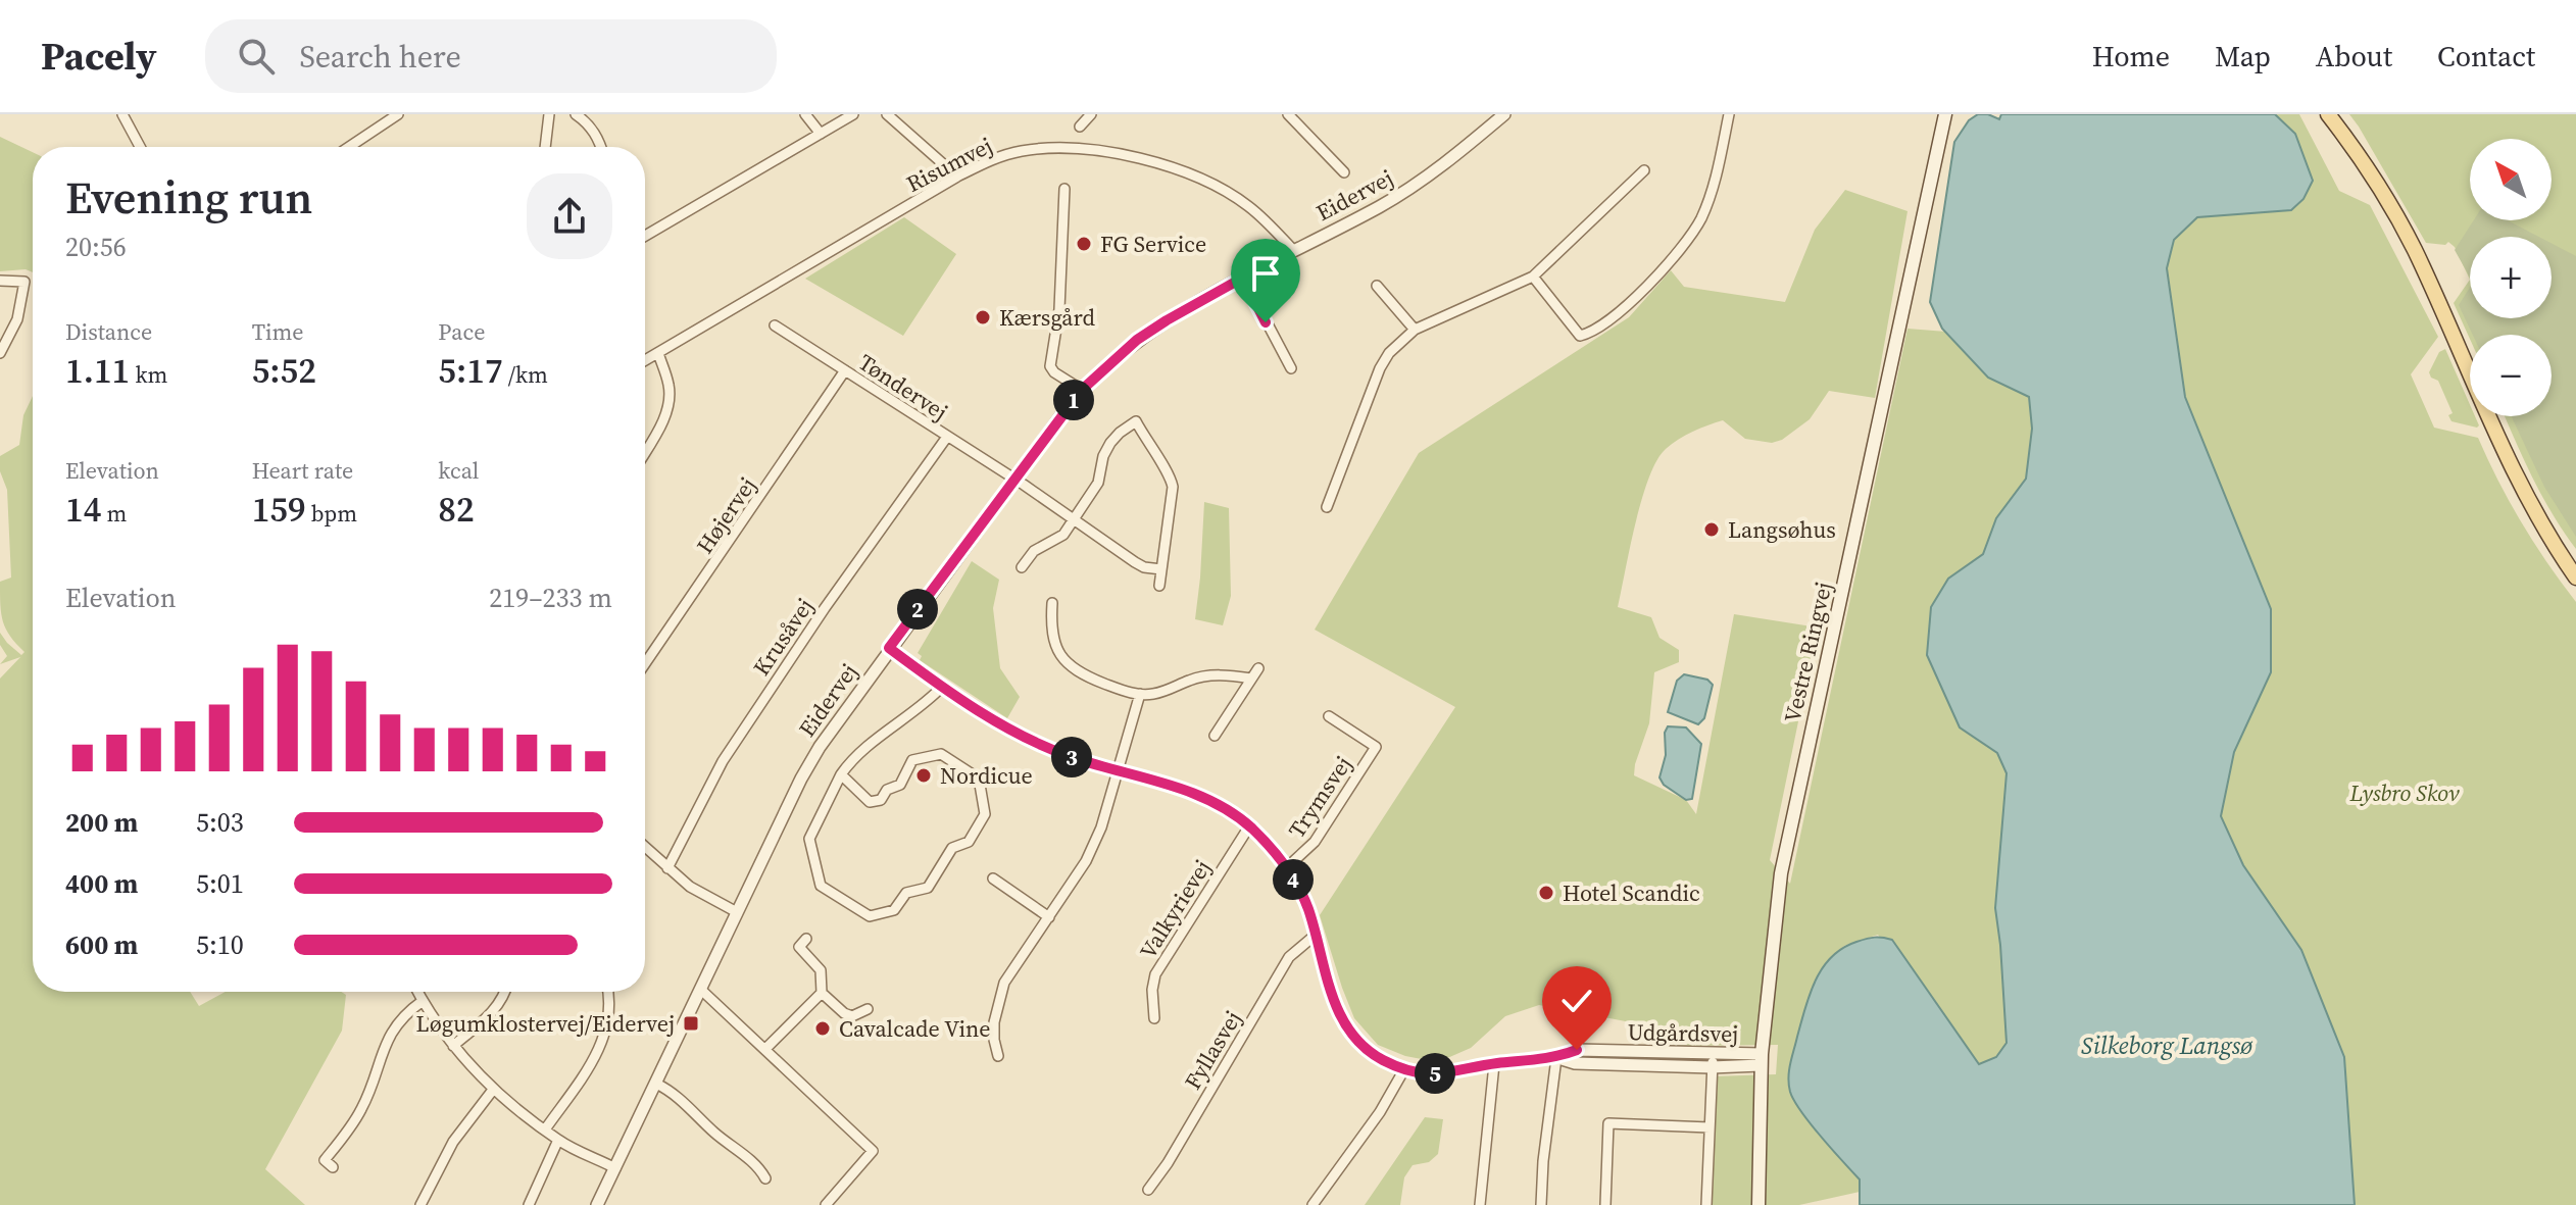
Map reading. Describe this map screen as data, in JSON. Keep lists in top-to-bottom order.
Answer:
{
  "streets": {
    "main road": ["Vestre Ringvej"],
    "street": [
      "Risumvej",
      "Eidervej",
      "Tøndervej",
      "Højervej",
      "Krusåvej",
      "Trymsvej",
      "Valkyrievej",
      "Udgårdsvej",
      "Fyllasvej"
    ]
  },
  "crossings": [
    ["Risumvej", "Eidervej"],
    ["Eidervej", "Tøndervej"],
    ["Eidervej", "Udgårdsvej"],
    ["Tøndervej", "Højervej"],
    ["Tøndervej", "Krusåvej"],
    ["Vestre Ringvej", "Udgårdsvej"],
    ["Trymsvej", "Udgårdsvej"],
    ["Valkyrievej", "Udgårdsvej"],
    ["Udgårdsvej", "Fyllasvej"]
  ],
  "water": ["Silkeborg Langsø"],
  "parks": ["Lysbro Skov"],
  "places": {
    "other": [
      "FG Service",
      "Kærsgård",
      "Langsøhus",
      "Nordicue",
      "Hotel Scandic",
      "Cavalcade Vine"
    ],
    "transit": ["Løgumklostervej/Eidervej"]
  },
  "north": "top left",
  "page": {
    "header": "Pacely",
    "search": "Search here",
    "nav": [
      "Home",
      "Map",
      "About",
      "Contact"
    ],
    "map_buttons": ["+", "−"],
    "heading": ["Evening run", "20:56"],
    "stats": [
      ["Distance", "1.11 km"],
      ["Time", "5:52"],
      ["Pace", "5:17 /km"],
      ["Elevation", "14 m"],
      ["Heart rate", "159 bpm"],
      ["kcal", "82"]
    ],
    "pins": [
      "1",
      "2",
      "3",
      "4",
      "5"
    ],
    "chart": ["Elevation", "219–233 m"],
    "list": [
      {
        "name": "200 m",
        "note": "5:03"
      },
      {
        "name": "400 m",
        "note": "5:01"
      },
      {
        "name": "600 m",
        "note": "5:10"
      }
    ]
  }
}
